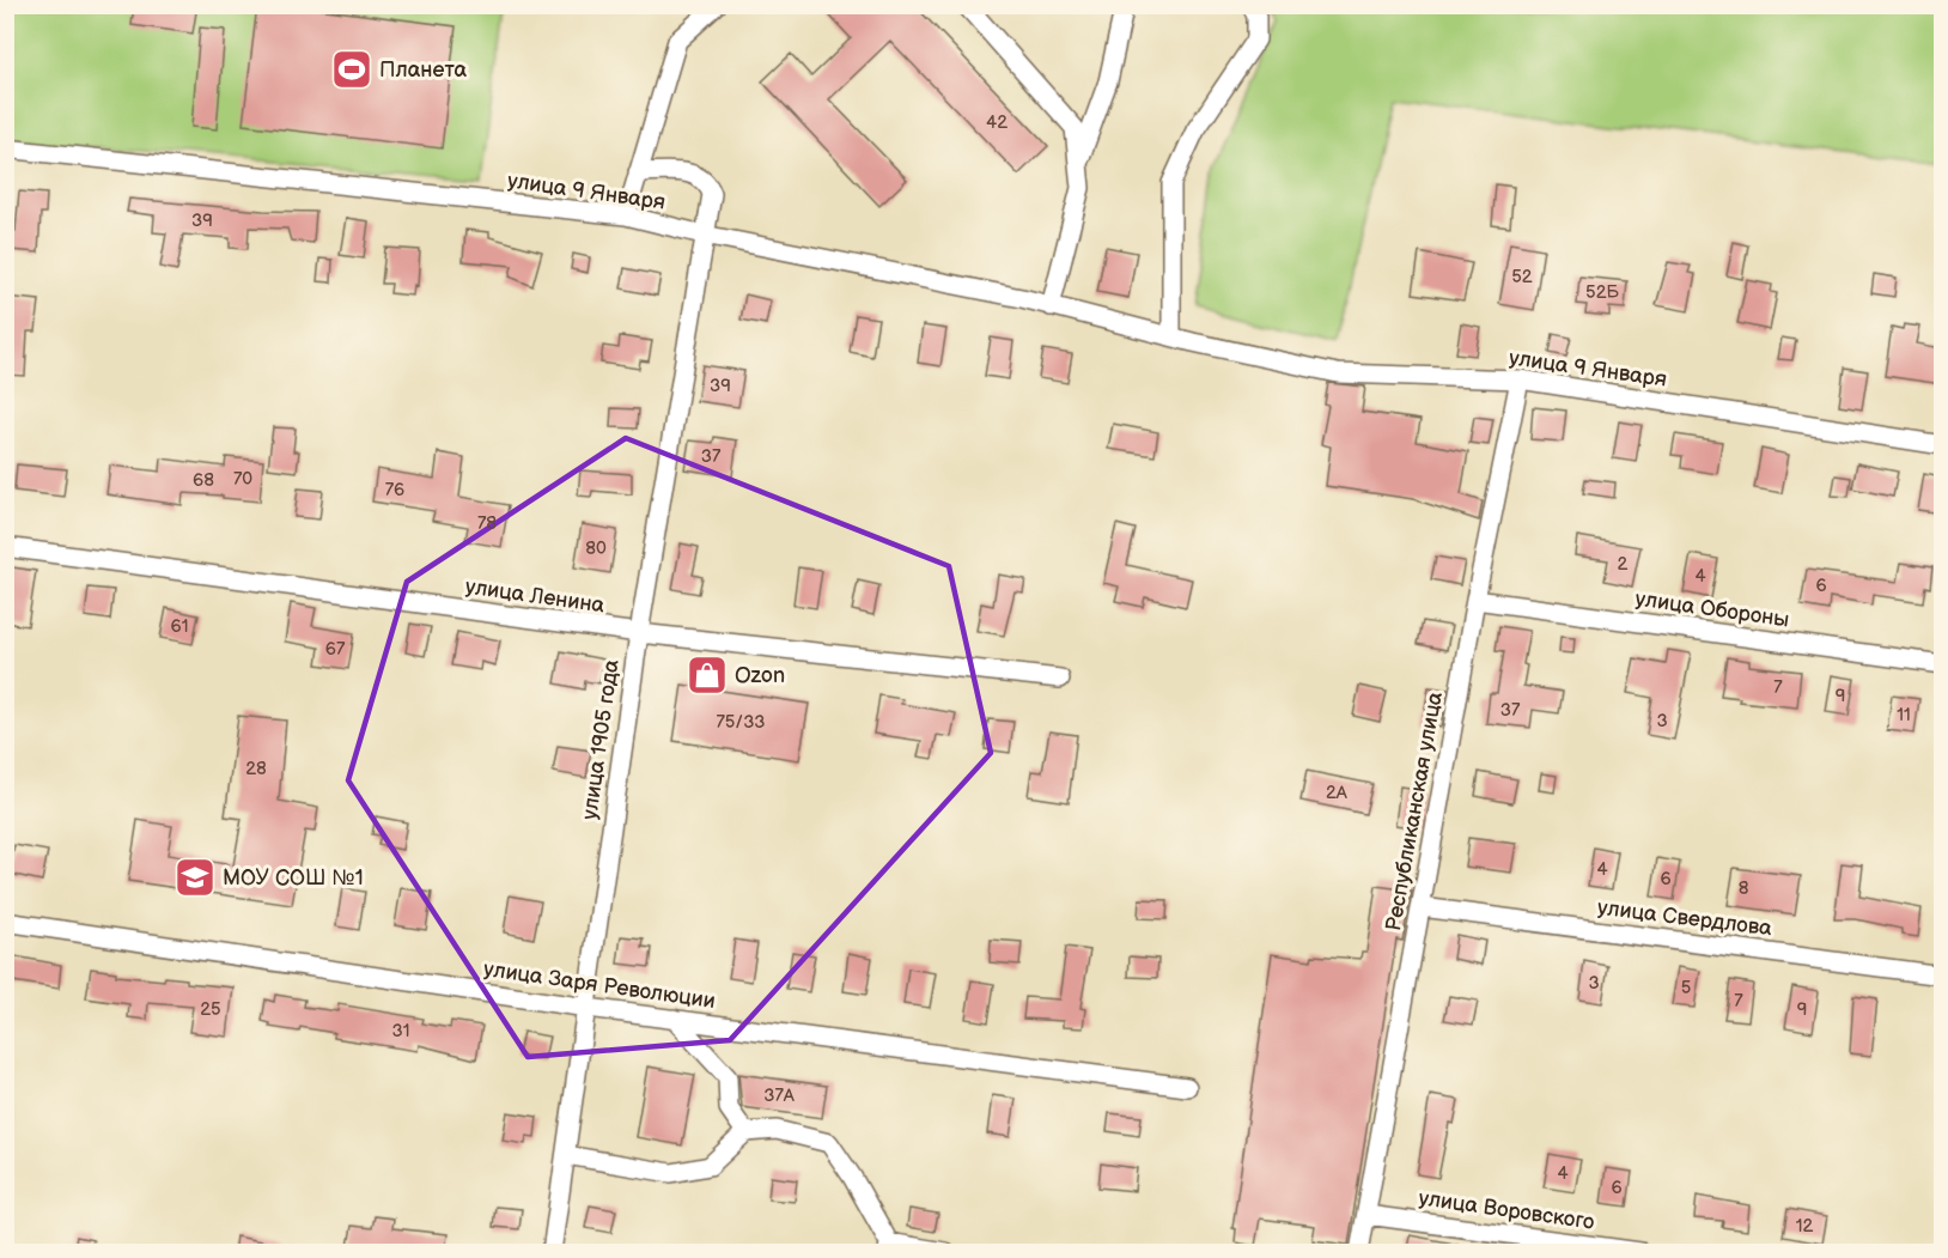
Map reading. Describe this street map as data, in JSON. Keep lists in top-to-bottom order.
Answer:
{
  "streets": {
    "street": [
      "улица 9 Января",
      "улица Ленина",
      "улица Обороны",
      "улица 1905 года",
      "Республиканская улица",
      "улица Свердлова",
      "улица Заря Революции",
      "улица Воровского"
    ]
  },
  "crossings": [
    ["улица 9 Января", "улица 1905 года"],
    ["улица 9 Января", "Республиканская улица"],
    ["улица Ленина", "улица 1905 года"],
    ["улица Обороны", "Республиканская улица"],
    ["улица 1905 года", "улица Заря Революции"],
    ["Республиканская улица", "улица Свердлова"],
    ["Республиканская улица", "улица Воровского"]
  ],
  "places": {
    "sports": ["Планета"],
    "shop": ["Ozon"],
    "school or university": ["МОУ СОШ №1"]
  },
  "house_numbers": [
    "42",
    "39",
    "52",
    "52Б",
    "39",
    "37",
    "70",
    "68",
    "76",
    "78",
    "80",
    "2",
    "4",
    "6",
    "61",
    "67",
    "7",
    "9",
    "37",
    "11",
    "3",
    "75/33",
    "28",
    "2А",
    "4",
    "6",
    "8",
    "3",
    "5",
    "7",
    "25",
    "9",
    "31",
    "37А",
    "4",
    "6",
    "12"
  ]
}
